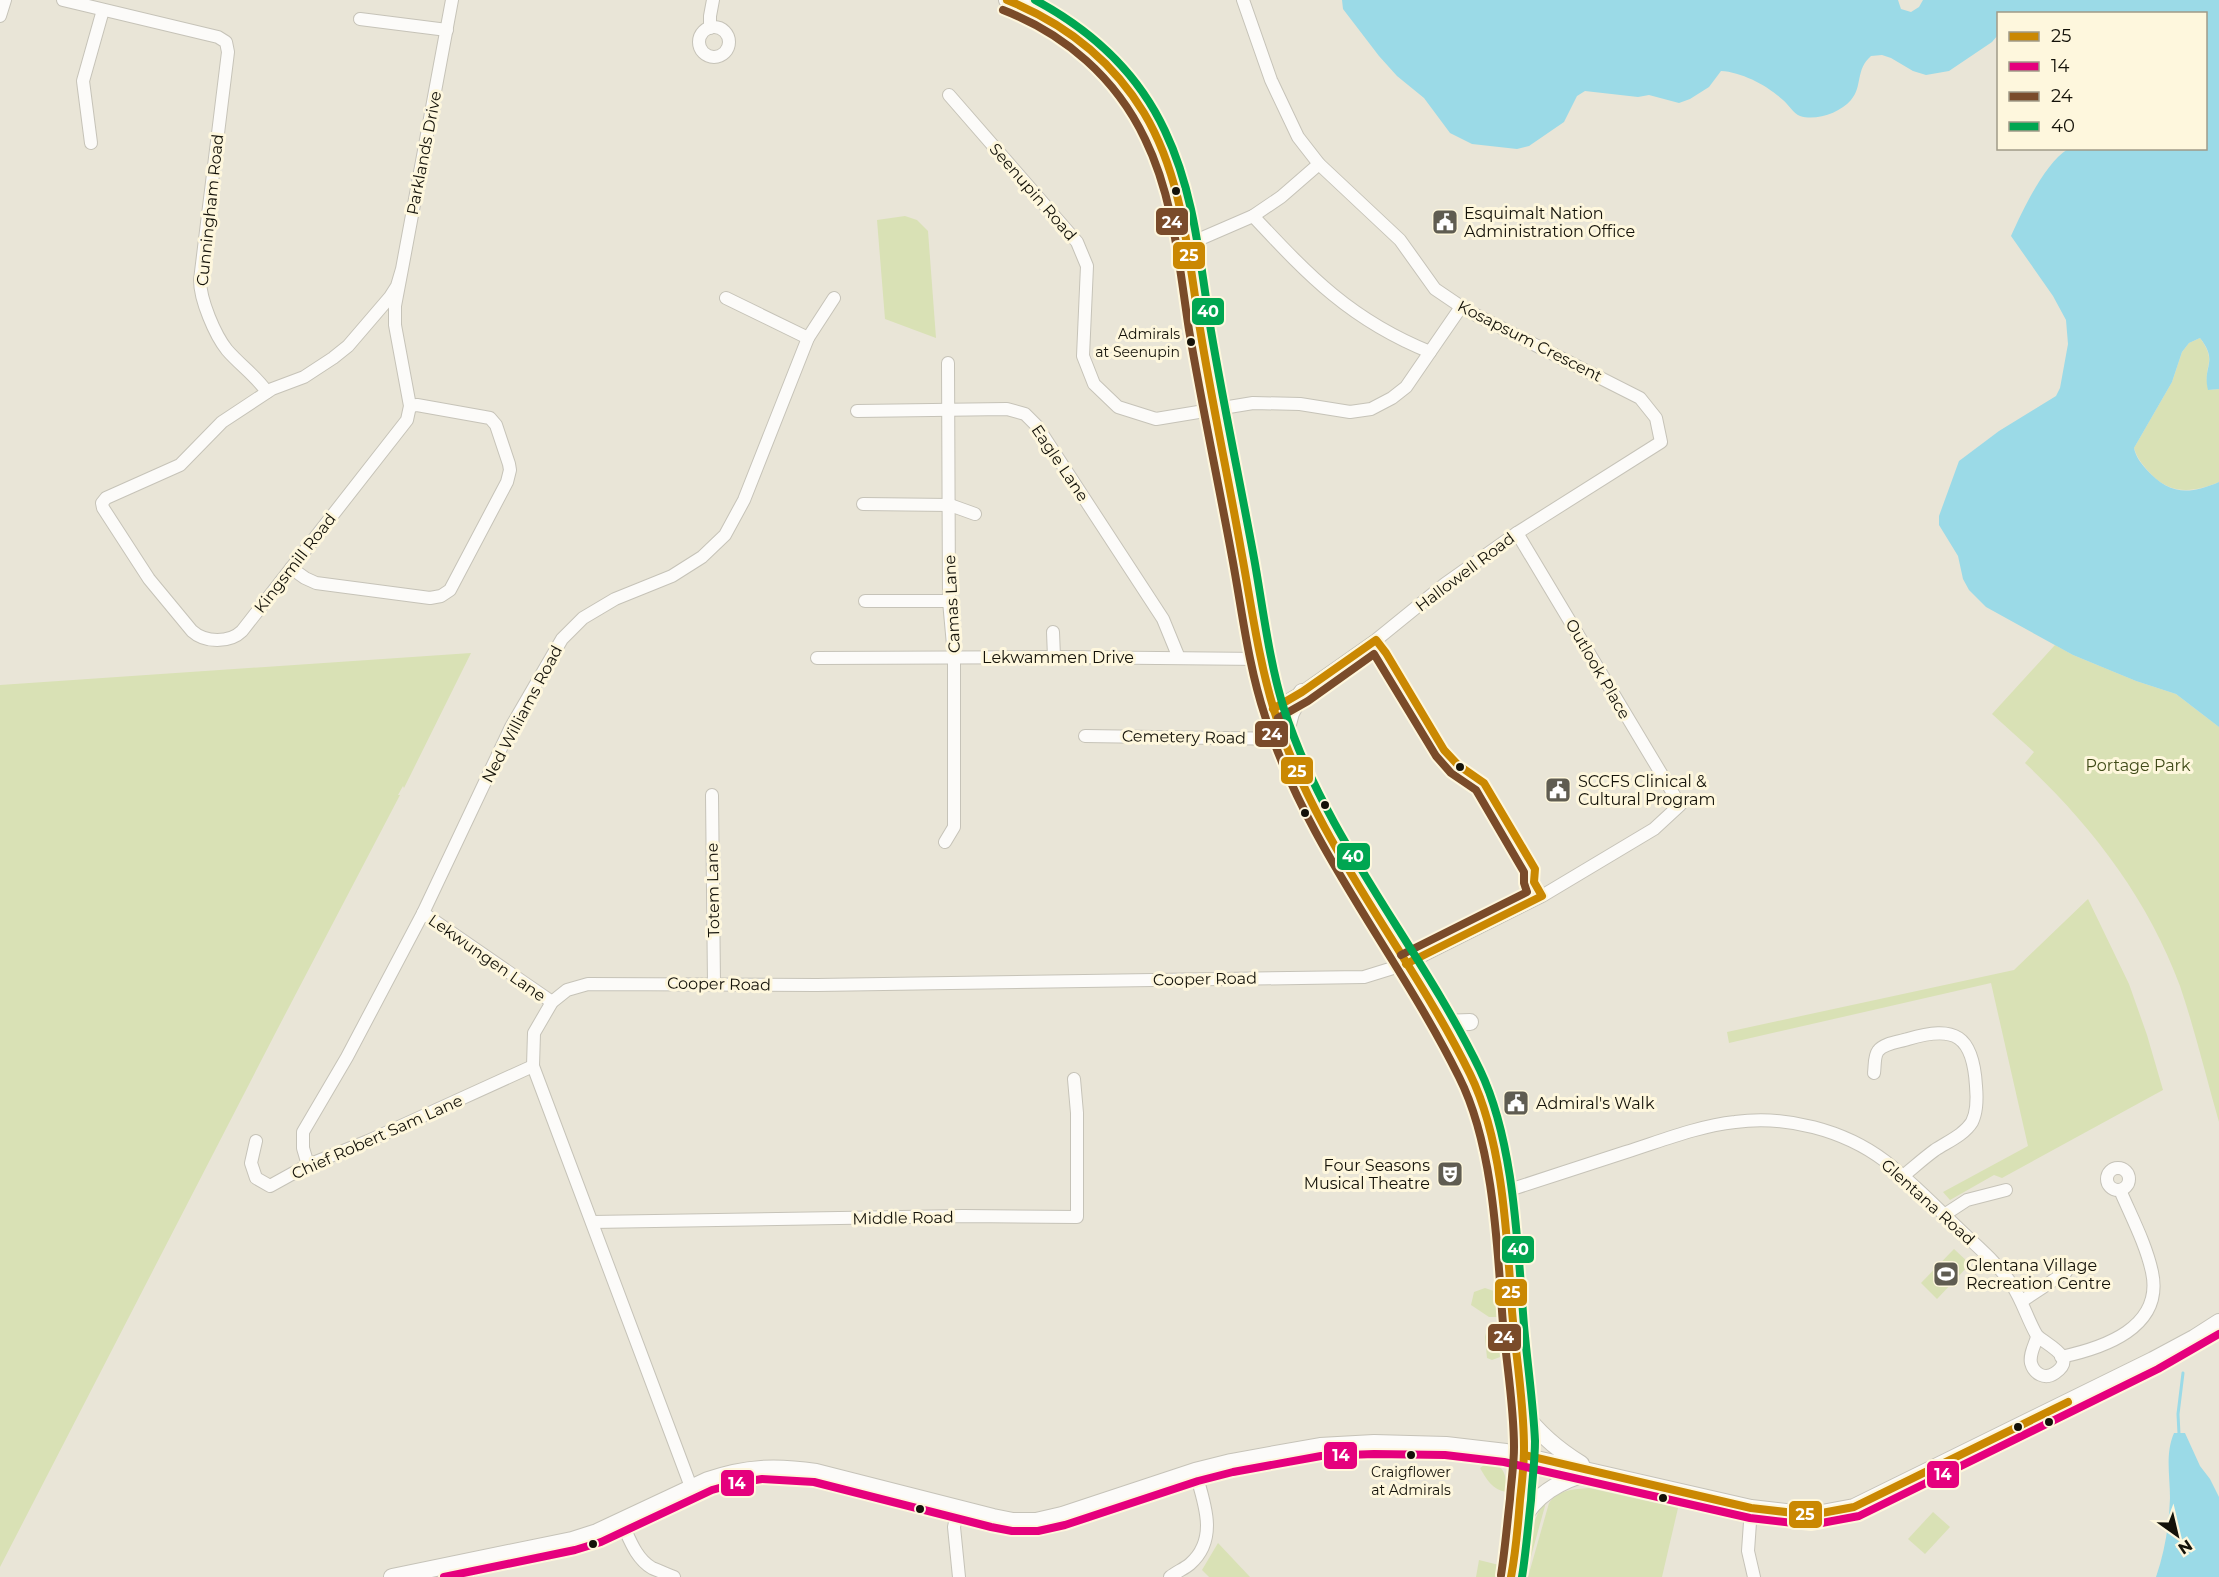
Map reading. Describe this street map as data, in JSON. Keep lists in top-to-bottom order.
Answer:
{
  "streets": {
    "street": [
      "Parklands Drive",
      "Seenupin Road",
      "Cunningham Road",
      "Kosapsum Crescent",
      "Eagle Lane",
      "Kingsmill Road",
      "Hallowell Road",
      "Camas Lane",
      "Lekwammen Drive",
      "Outlook Place",
      "Ned Williams Road",
      "Cemetery Road",
      "Totem Lane",
      "Lekwungen Lane",
      "Cooper Road",
      "Chief Robert Sam Lane",
      "Glentana Road",
      "Middle Road"
    ]
  },
  "crossings": [
    ["Parklands Drive", "Cunningham Road"],
    ["Parklands Drive", "Kingsmill Road"],
    ["Seenupin Road", "Kosapsum Crescent"],
    ["Kosapsum Crescent", "Hallowell Road"],
    ["Eagle Lane", "Camas Lane"],
    ["Eagle Lane", "Lekwammen Drive"],
    ["Hallowell Road", "Outlook Place"],
    ["Camas Lane", "Lekwammen Drive"],
    ["Outlook Place", "Cooper Road"],
    ["Ned Williams Road", "Lekwungen Lane"],
    ["Ned Williams Road", "Chief Robert Sam Lane"],
    ["Totem Lane", "Cooper Road"],
    ["Lekwungen Lane", "Cooper Road"]
  ],
  "parks": ["Portage Park"],
  "places": {
    "public building": ["Esquimalt Nation Administration Office", "SCCFS Clinical & Cultural Program", "Admiral's Walk"],
    "other": ["Admirals at Seenupin", "Craigflower at Admirals"],
    "theatre": ["Four Seasons Musical Theatre"],
    "sports": ["Glentana Village Recreation Centre"]
  },
  "lines": [
    "transit line 25",
    "transit line 40",
    "transit line 24",
    "transit line 14"
  ],
  "legend": [
    "25",
    "14",
    "24",
    "40"
  ],
  "north": "bottom right"
}
